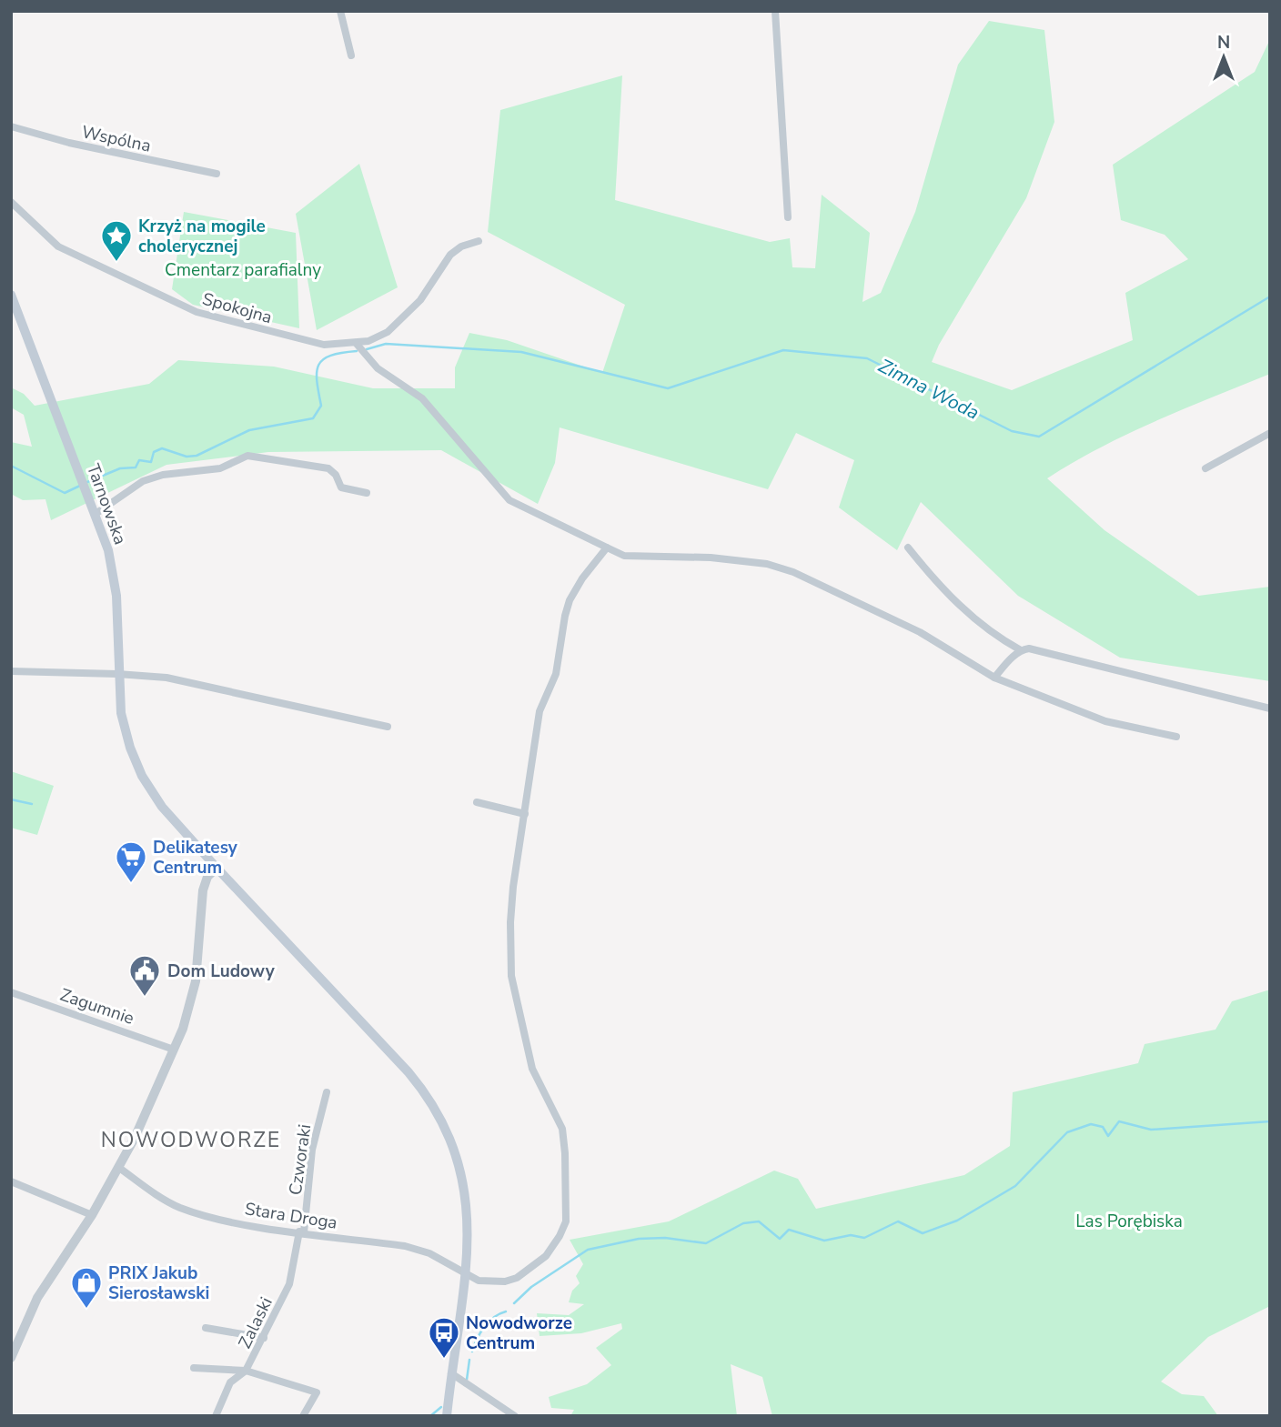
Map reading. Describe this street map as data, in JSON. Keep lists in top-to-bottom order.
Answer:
{
  "streets": {
    "main road": ["Tarnowska"],
    "street": [
      "Wspólna",
      "Spokojna",
      "Zagumnie",
      "Czworaki",
      "Stara Droga",
      "Zalaski"
    ]
  },
  "crossings": [
    ["Tarnowska", "Stara Droga"],
    ["Czworaki", "Stara Droga"],
    ["Czworaki", "Zalaski"],
    ["Stara Droga", "Zalaski"]
  ],
  "districts": ["NOWODWORZE"],
  "water": ["Zimna Woda"],
  "parks": ["Cmentarz parafialny", "Las Porębiska"],
  "places": {
    "place": ["Krzyż na mogile cholerycznej"],
    "supermarket": ["Delikatesy Centrum"],
    "public building": ["Dom Ludowy"],
    "shop": ["PRIX Jakub Sierosławski"],
    "bus stop": ["Nowodworze Centrum"]
  },
  "north": "top"
}
